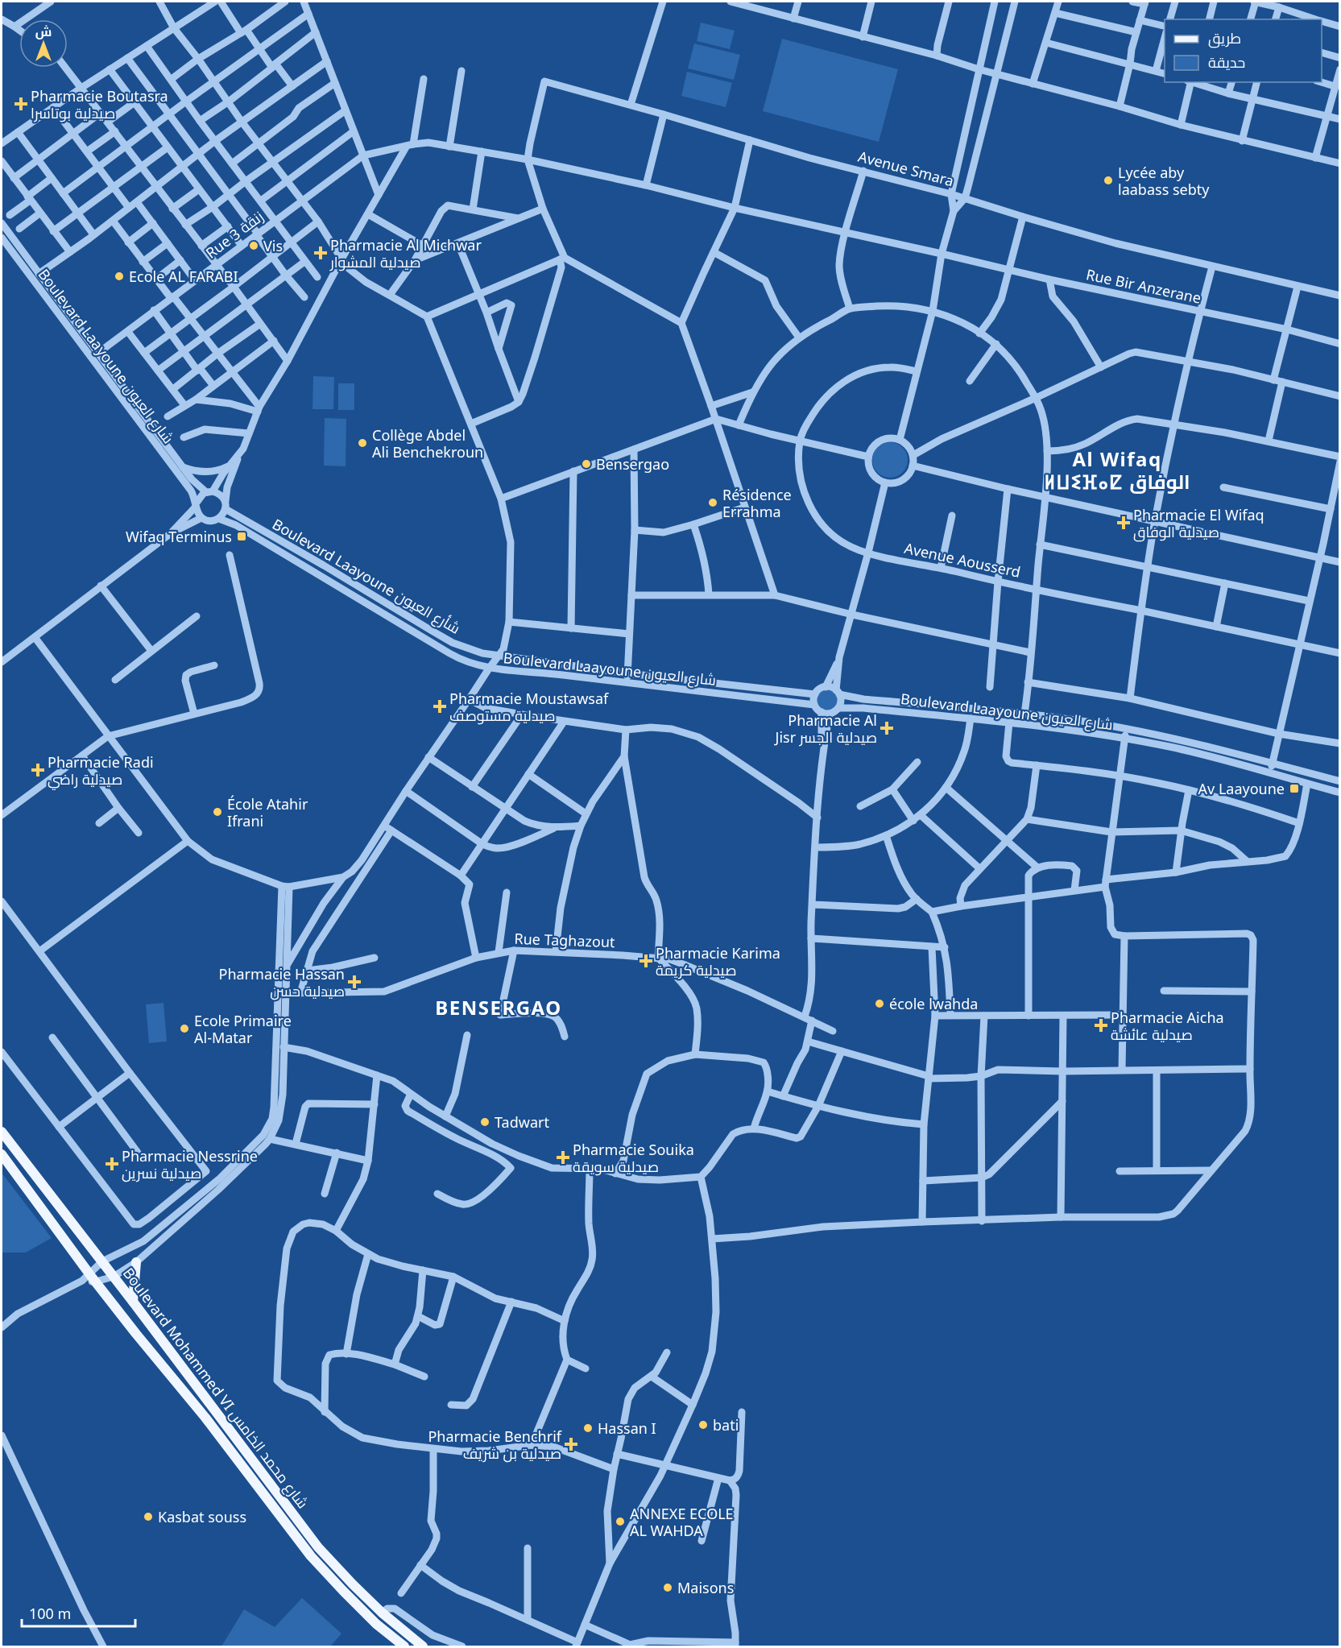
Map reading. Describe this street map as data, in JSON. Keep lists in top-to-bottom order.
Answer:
{
  "streets": {
    "main road": ["Boulevard Mohammed VI شارع محمد الخامس"],
    "street": [
      "Avenue Smara",
      "Rue 3 زنقة",
      "Rue Bir Anzerane",
      "Boulevard Laayoune شارع العيون",
      "Avenue Aousserd",
      "Boulevard Laayoune شأرع العيون",
      "Rue Taghazout"
    ]
  },
  "crossings": [
    ["Avenue Smara", "Rue Bir Anzerane"],
    ["Rue 3 زنقة", "Rue Bir Anzerane"],
    ["Rue 3 زنقة", "Boulevard Laayoune شارع العيون"],
    ["Boulevard Laayoune شارع العيون", "Boulevard Laayoune شأرع العيون"]
  ],
  "districts": ["Al Wifaq ⵍⵡⵉⴼⴰⵇ الوفاق", "BENSERGAO"],
  "places": {
    "health": [
      "Pharmacie Boutasra صيدلية بوتاسرا",
      "Pharmacie Al Michwar صيدلية المشوار",
      "Pharmacie El Wifaq صيدلية الوفاق",
      "Pharmacie Moustawsaf صيدلية مستوصف",
      "Pharmacie Al Jisr صيدلية الجسر",
      "Pharmacie Radi صيدلية راضي",
      "Pharmacie Karima صيدلية كريمة",
      "Pharmacie Hassan صيدلية حسن",
      "Pharmacie Aicha صيدلية عائشة",
      "Pharmacie Souika صيدلية سويقة",
      "Pharmacie Nessrine صيدلية نسرين",
      "Pharmacie Benchrif صيدلية بن شريف"
    ],
    "other": [
      "Lycée aby laabass sebty",
      "Vis",
      "Ecole AL FARABI",
      "Collège Abdel Ali Benchekroun",
      "Bensergao",
      "Résidence Errahma",
      "École Atahir Ifrani",
      "école lwahda",
      "Ecole Primaire Al-Matar",
      "Tadwart",
      "bati",
      "Hassan I",
      "Kasbat souss",
      "ANNEXE ECOLE AL WAHDA",
      "Maisons"
    ],
    "transit": ["Wifaq Terminus", "Av Laayoune"]
  },
  "legend": ["طريق", "حديقة"],
  "scale_bar": "100 m",
  "north": "top"
}
